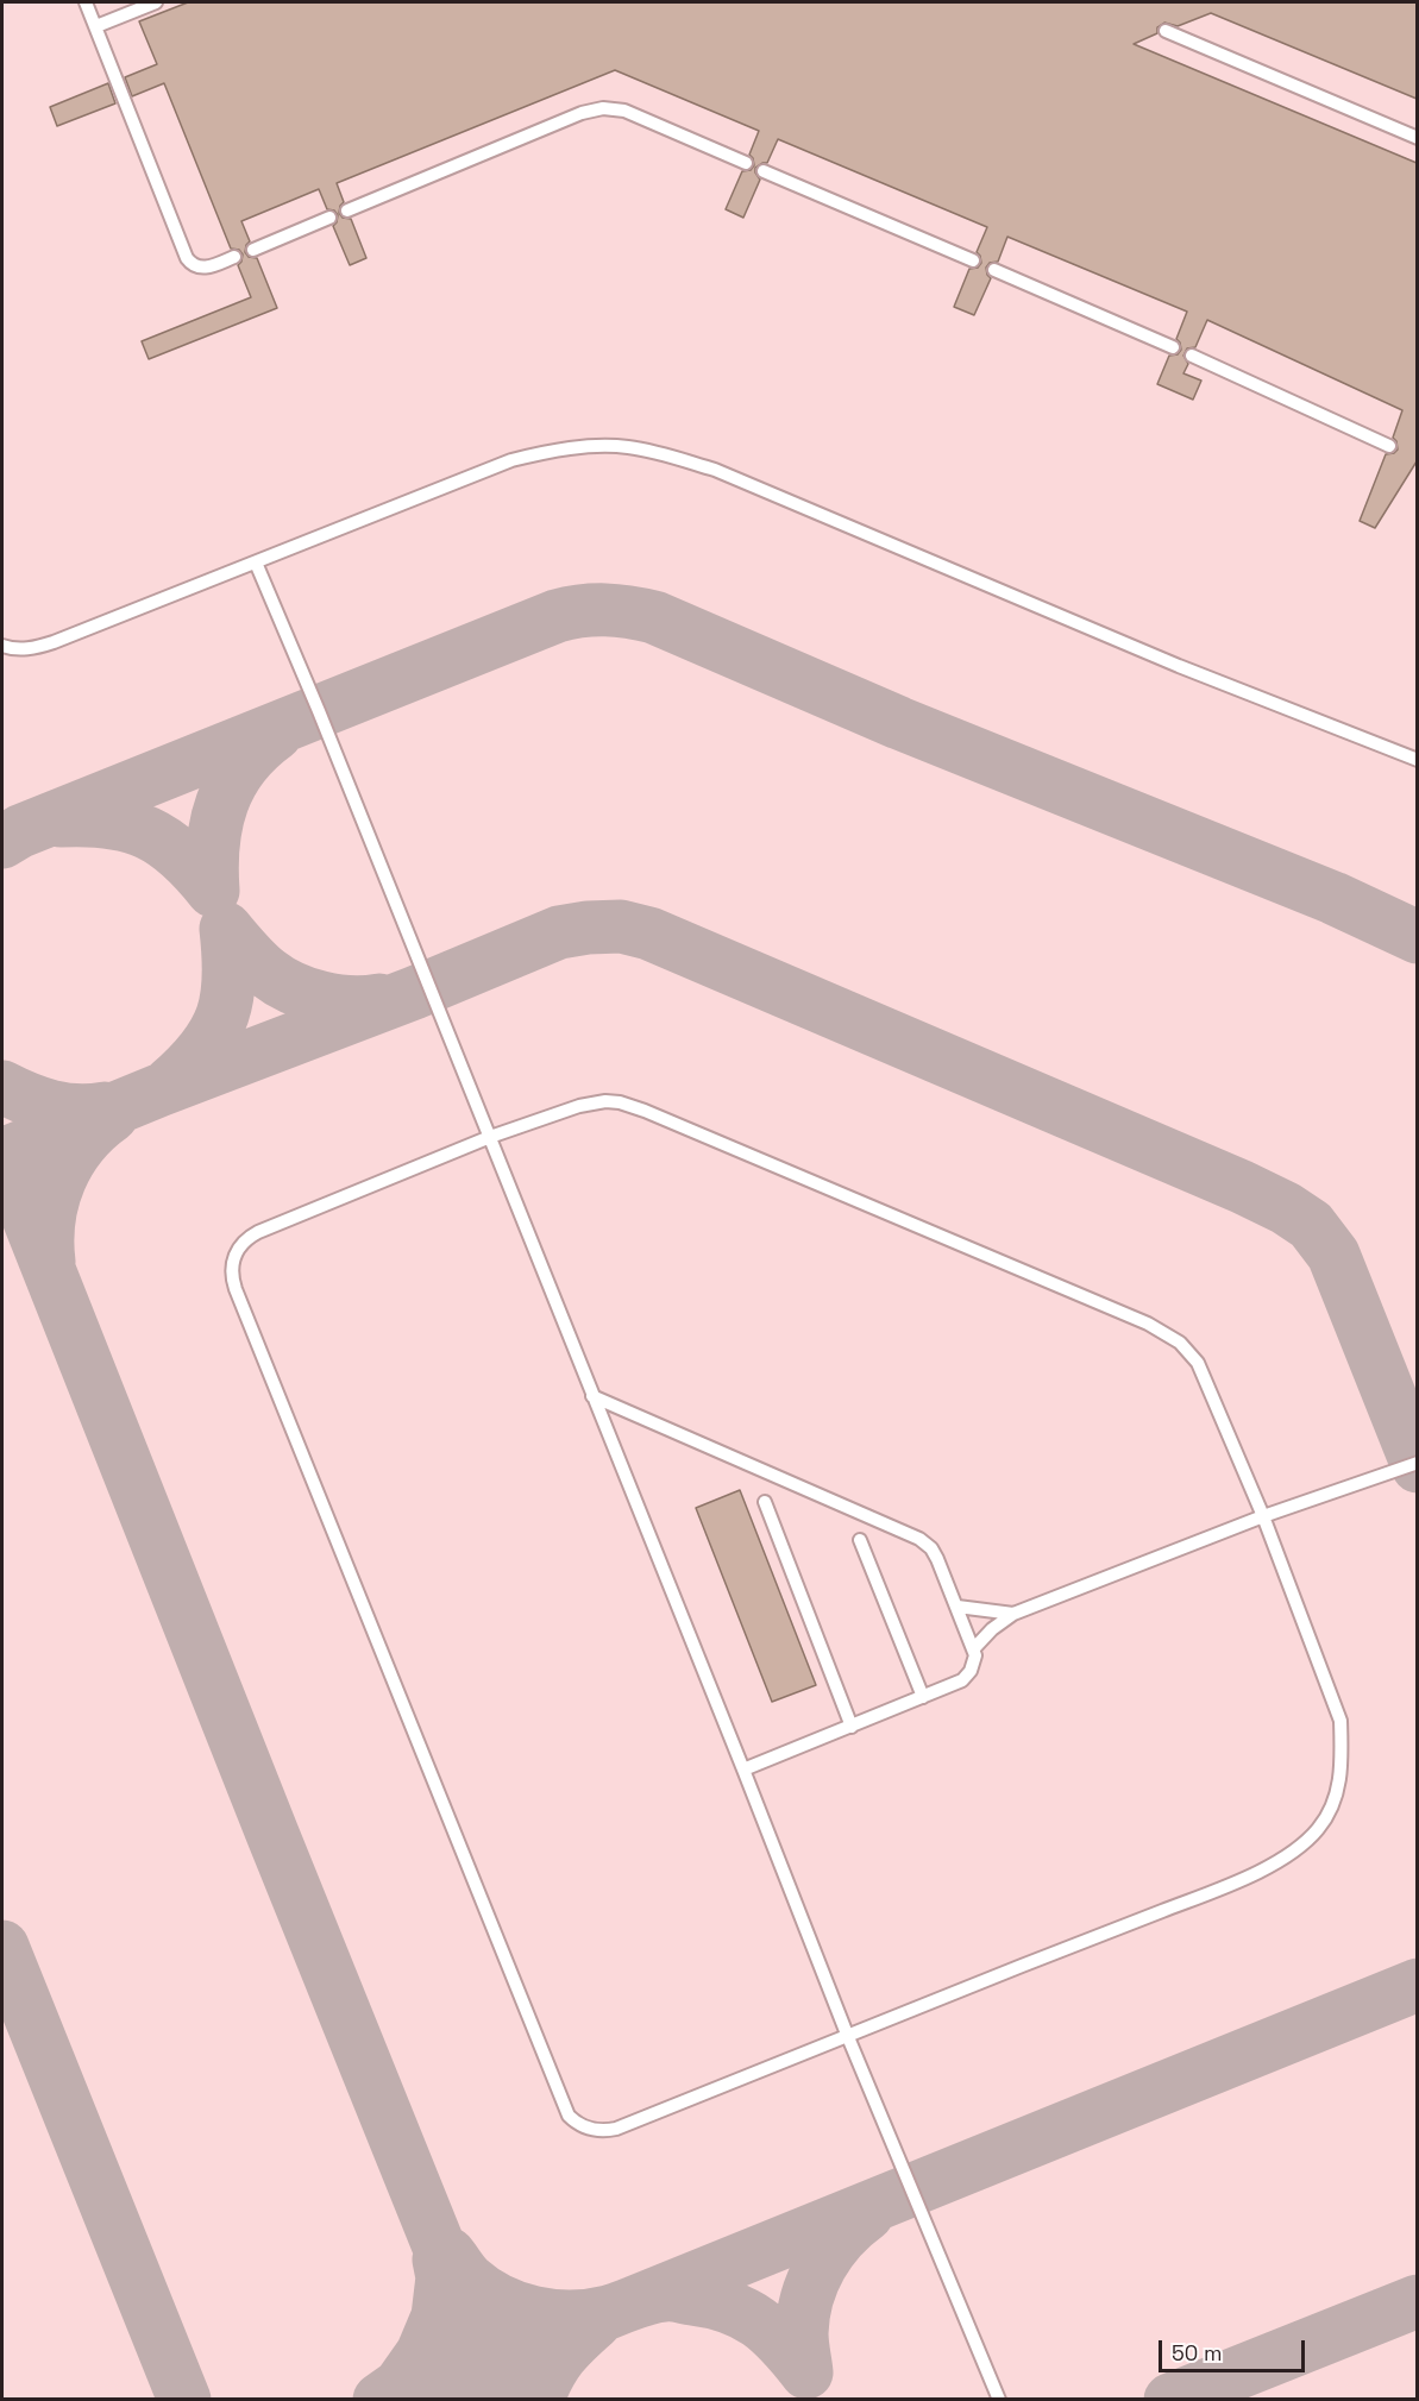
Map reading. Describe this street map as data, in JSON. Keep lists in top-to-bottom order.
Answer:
{
  "scale_bar": "50 m"
}
